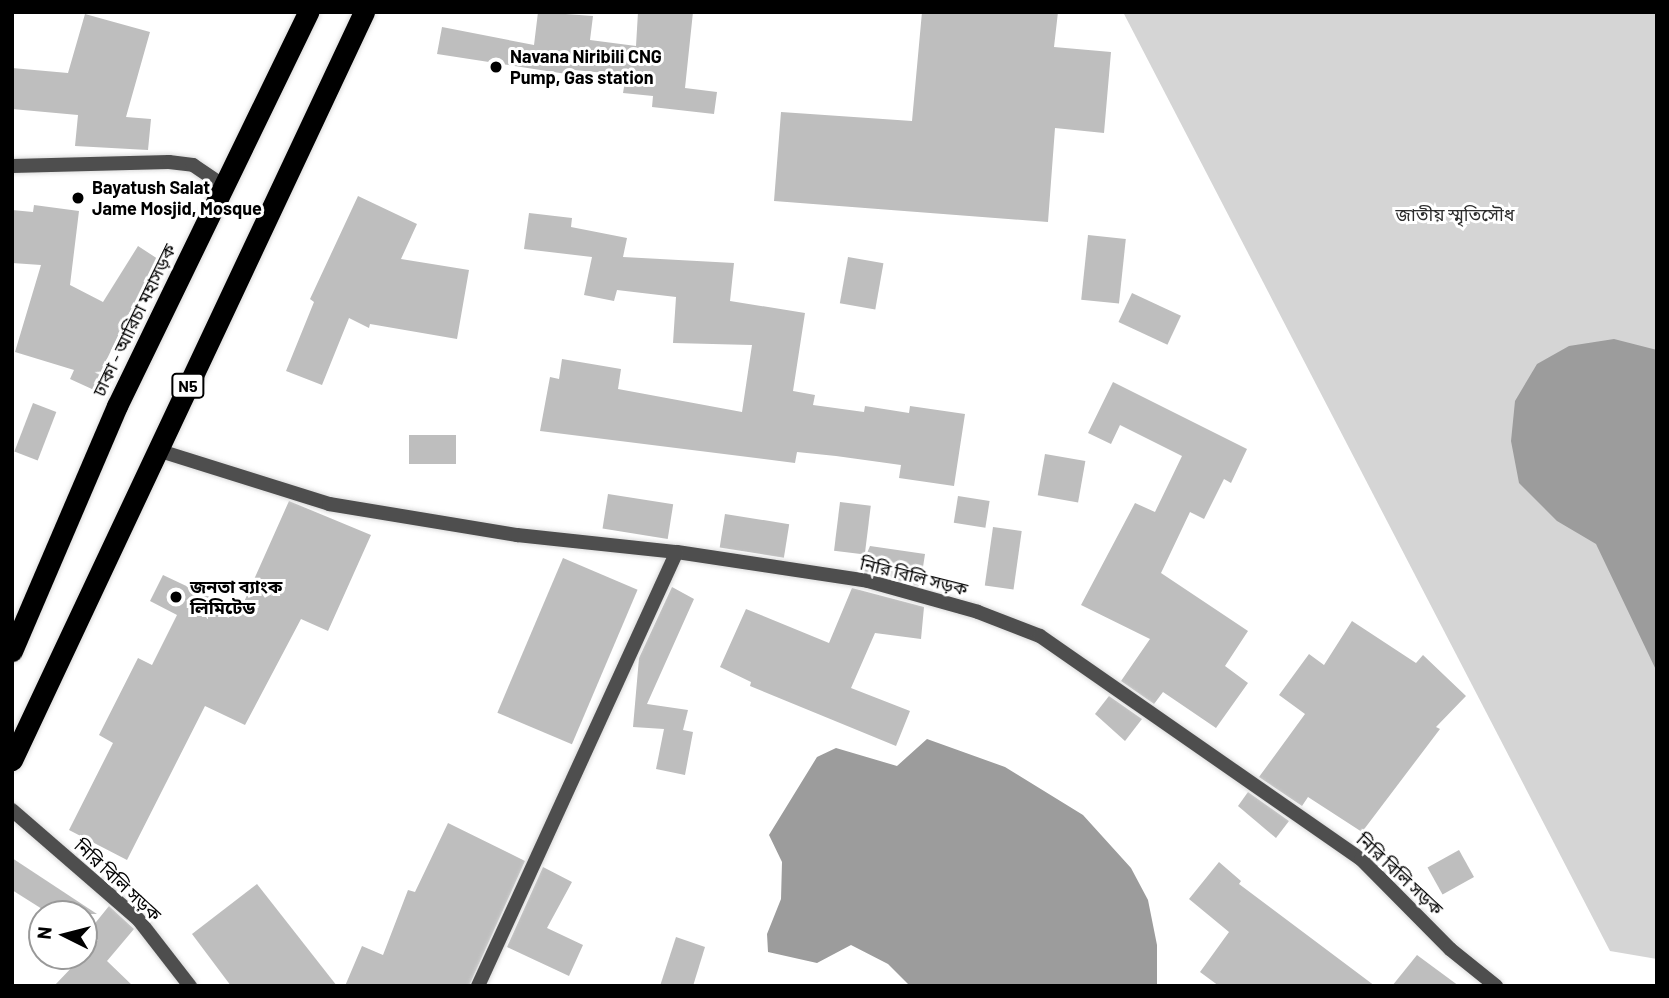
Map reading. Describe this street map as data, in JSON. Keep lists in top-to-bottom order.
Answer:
{
  "streets": {
    "highway": ["ঢাকা - আরিচা মহাসড়ক", "N5"],
    "street": ["নিরি বিলি সড়ক"]
  },
  "crossings": [
    ["N5", "নিরি বিলি সড়ক"]
  ],
  "parks": ["জাতীয় স্মৃতিসৌধ"],
  "places": ["Navana Niribili CNG Pump, Gas station", "Bayatush Salat Jame Mosjid, Mosque", "জনতা ব্যাংক লিমিটেড"],
  "north": "left"
}
